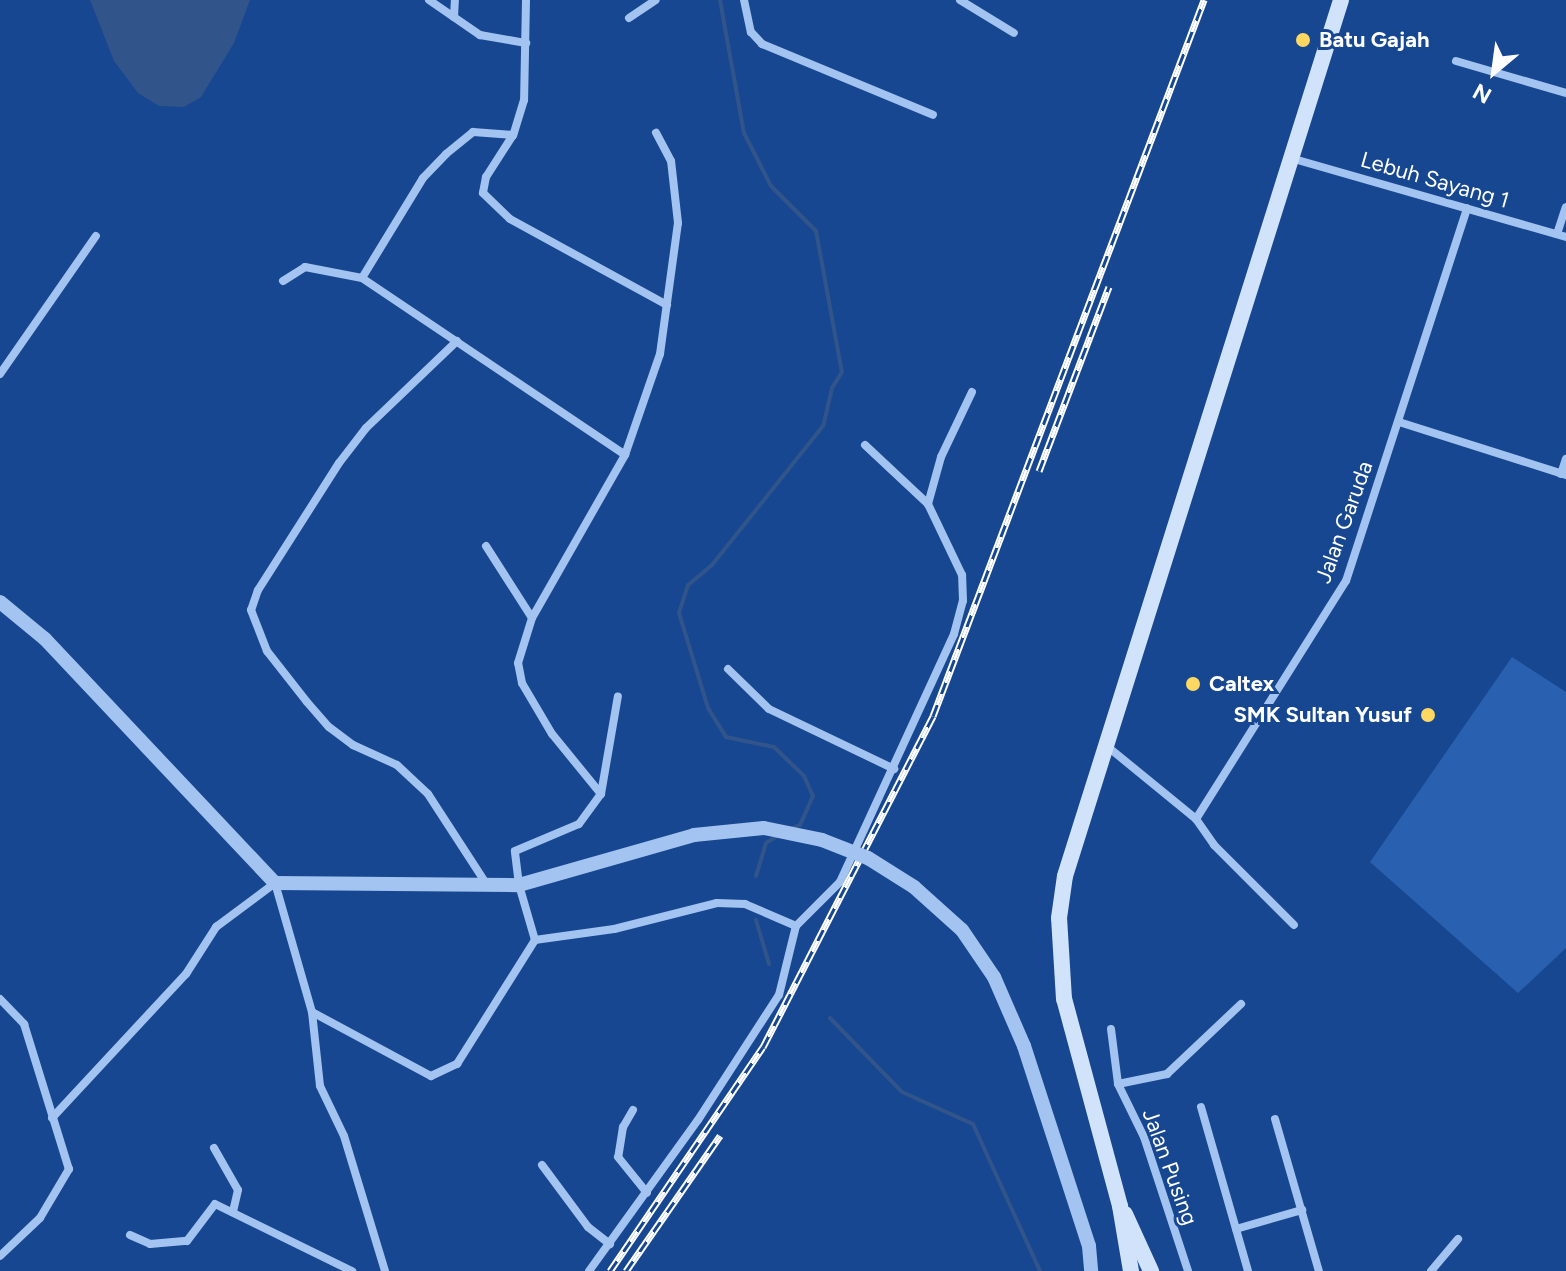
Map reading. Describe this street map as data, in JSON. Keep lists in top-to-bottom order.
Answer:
{
  "streets": {
    "street": ["Lebuh Sayang 1", "Jalan Garuda", "Jalan Pusing"]
  },
  "crossings": [
    ["Lebuh Sayang 1", "Jalan Garuda"]
  ],
  "places": ["Batu Gajah", "Caltex", "SMK Sultan Yusuf"],
  "north": "bottom left"
}
